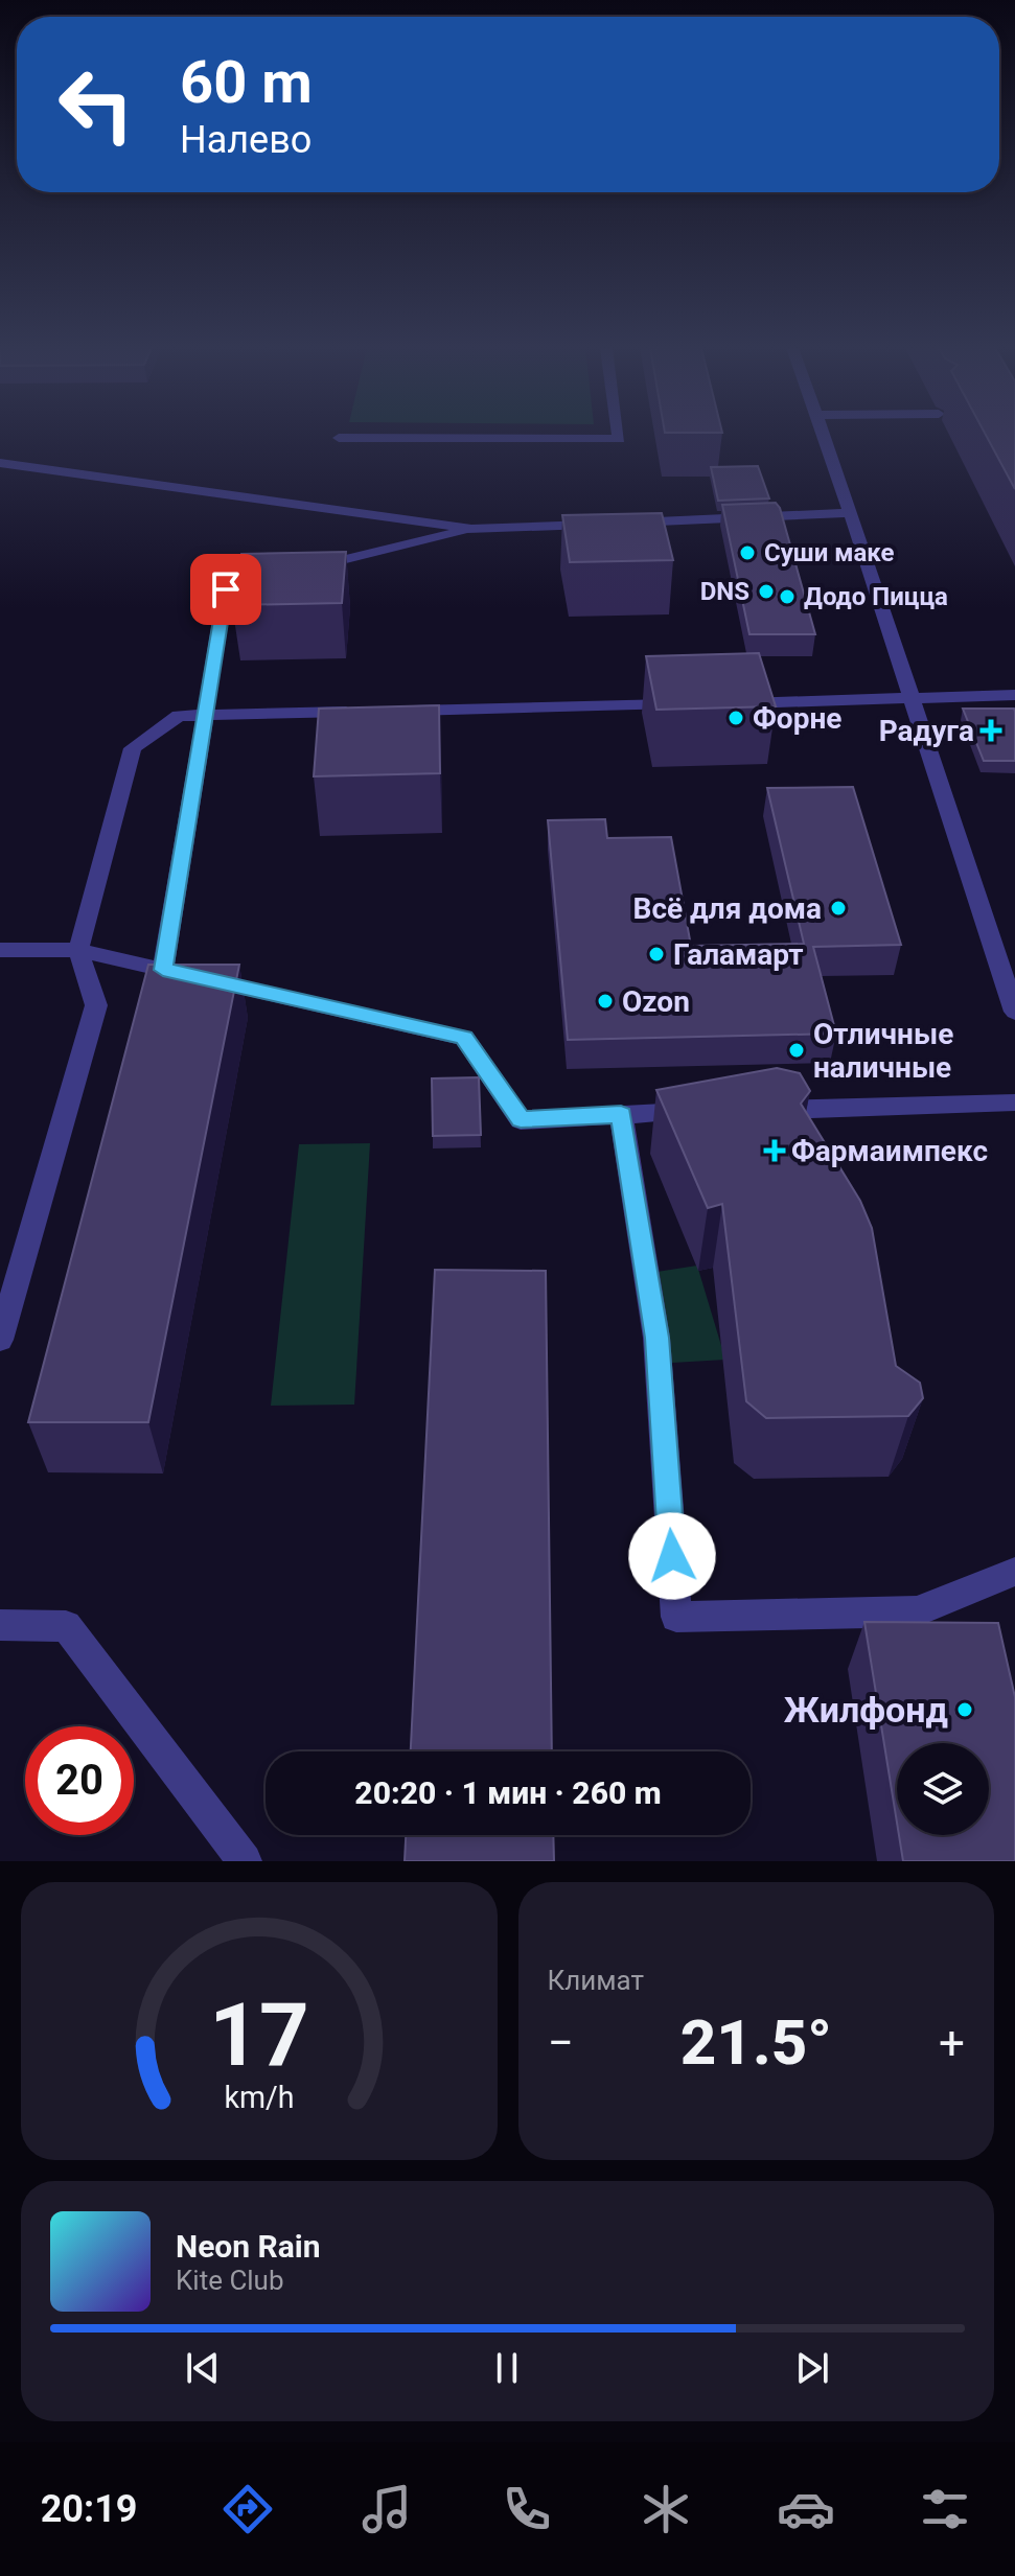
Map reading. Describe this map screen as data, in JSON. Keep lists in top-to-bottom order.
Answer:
{
  "places": {
    "other": [
      "Суши маке",
      "DNS",
      "Додо Пицца",
      "Форне",
      "Всё для дома",
      "Галамарт",
      "Ozon",
      "Отличные наличные",
      "Жилфонд"
    ],
    "health": ["Радуга", "Фармаимпекс"]
  },
  "page": {
    "turn": ["60 m", "Налево"],
    "limit": "20",
    "trip": "20:20 · 1 мин · 260 m",
    "tile": "Климат",
    "heat": ["−", "21.5°", "+"],
    "song": ["Neon Rain", "Kite Club"],
    "tabs": "20:19",
    "gauge": ["17", "km/h"]
  }
}
